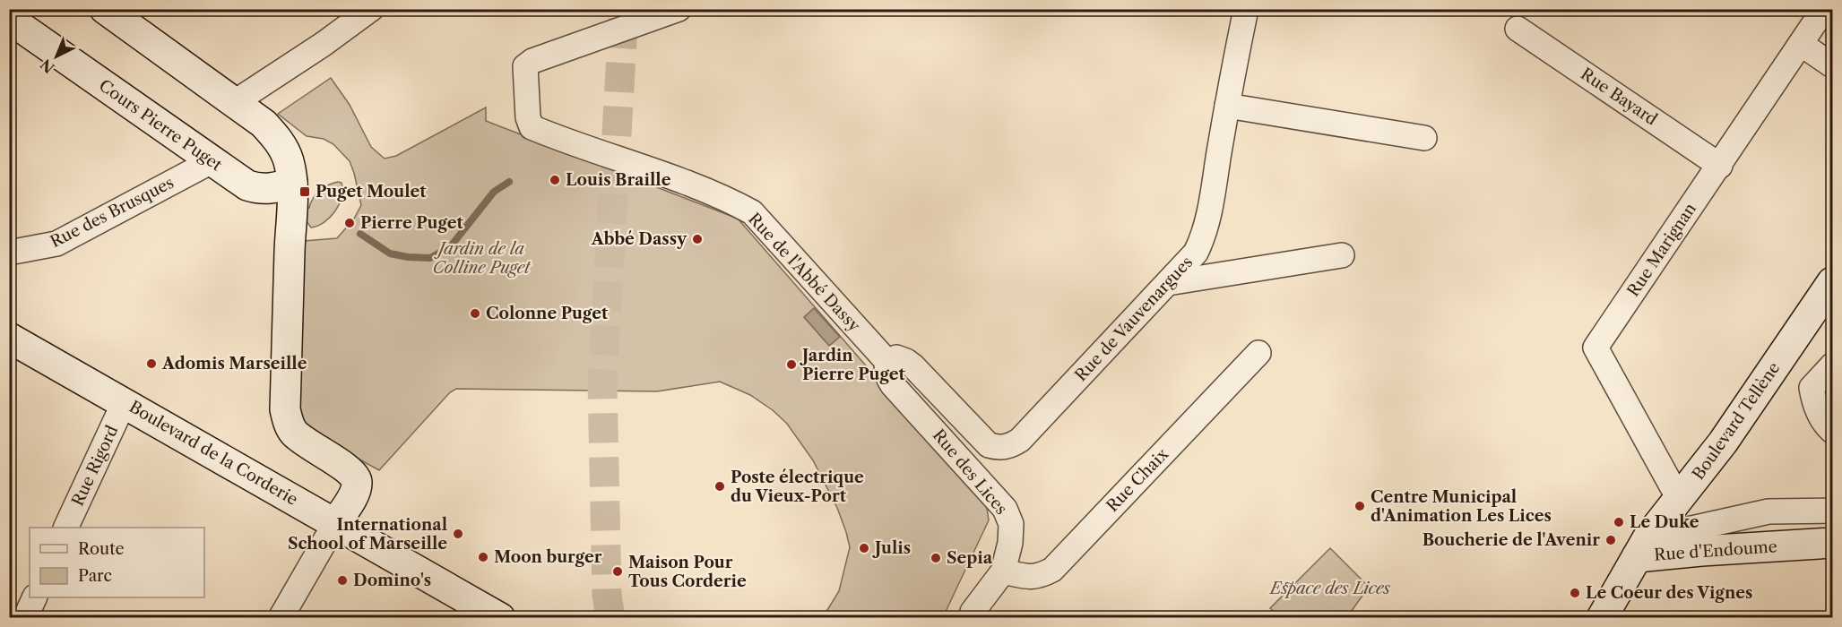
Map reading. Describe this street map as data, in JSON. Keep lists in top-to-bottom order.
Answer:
{
  "streets": {
    "street": [
      "Rue Bayard",
      "Cours Pierre Puget",
      "Rue des Brusques",
      "Rue Marignan",
      "Rue de l'Abbé Dassy",
      "Rue de Vauvenargues",
      "Boulevard Tellène",
      "Boulevard de la Corderie",
      "Rue Rigord",
      "Rue des Lices",
      "Rue Chaix",
      "Rue d'Endoume"
    ]
  },
  "crossings": [
    ["Rue Bayard", "Rue Marignan"],
    ["Cours Pierre Puget", "Rue des Brusques"],
    ["Rue Marignan", "Boulevard Tellène"],
    ["Rue de l'Abbé Dassy", "Rue de Vauvenargues"],
    ["Rue de l'Abbé Dassy", "Rue des Lices"],
    ["Rue de Vauvenargues", "Rue des Lices"],
    ["Boulevard Tellène", "Rue d'Endoume"],
    ["Boulevard de la Corderie", "Rue Rigord"],
    ["Rue des Lices", "Rue Chaix"]
  ],
  "parks": ["Jardin de la Colline Puget", "Espace des Lices"],
  "places": {
    "other": [
      "Louis Braille",
      "Pierre Puget",
      "Abbé Dassy",
      "Colonne Puget",
      "Adomis Marseille",
      "Jardin Pierre Puget",
      "Poste électrique du Vieux-Port",
      "Centre Municipal d'Animation Les Lices",
      "Le Duke",
      "International School of Marseille",
      "Boucherie de l'Avenir",
      "Julis",
      "Moon burger",
      "Sepia",
      "Maison Pour Tous Corderie",
      "Domino's",
      "Le Coeur des Vignes"
    ],
    "transit": ["Puget Moulet"]
  },
  "legend": ["Route", "Parc"],
  "north": "bottom left"
}
